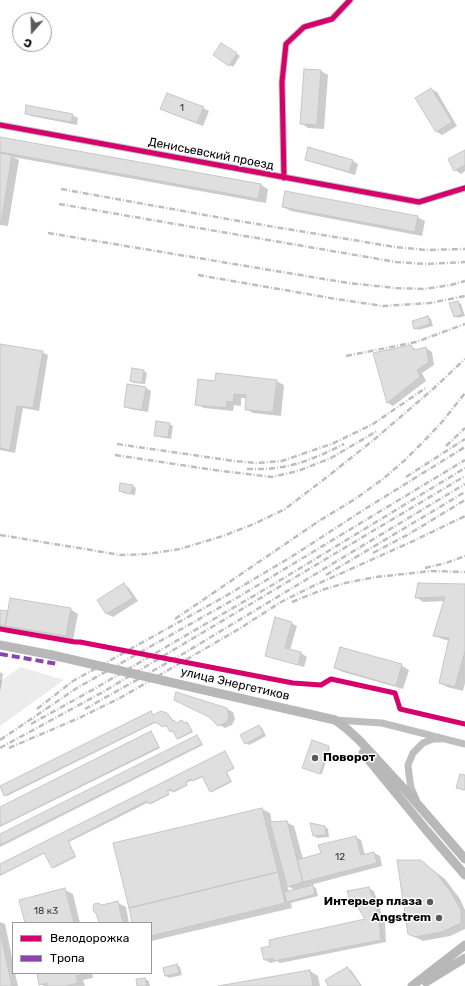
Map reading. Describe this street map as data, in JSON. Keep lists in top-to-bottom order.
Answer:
{
  "streets": {
    "main road": ["улица Энергетиков"],
    "street": ["Денисьевский проезд"]
  },
  "places": ["Поворот", "Интерьер плаза", "Angstrem"],
  "house_numbers": ["1", "12", "18 к3"],
  "legend": ["Велодорожка", "Тропа"],
  "north": "bottom"
}
